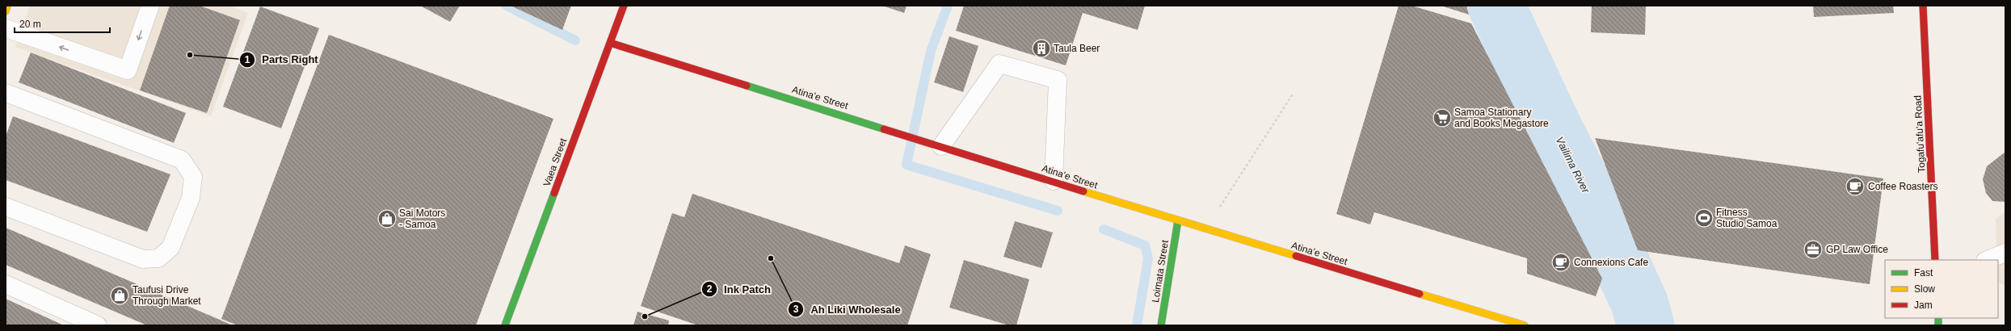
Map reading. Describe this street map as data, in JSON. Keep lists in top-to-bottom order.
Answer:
{
  "streets": {
    "main road": [
      "Atina'e Street",
      "Togafu'afu'a Road",
      "Vaea Street",
      "Loimata Street"
    ]
  },
  "crossings": [
    ["Atina'e Street", "Vaea Street"],
    ["Atina'e Street", "Loimata Street"]
  ],
  "water": ["Vailima River"],
  "places": {
    "building": ["Taula Beer"],
    "other": ["Parts Right", "Ah Liki Wholesale", "Ink Patch"],
    "supermarket": ["Samoa Stationary and Books Megastore"],
    "cafe": ["Coffee Roasters", "Connexions Cafe"],
    "sports": ["Fitness Studio Samoa"],
    "shop": ["Sai Motors - Samoa", "Taufusi Drive Through Market"],
    "office": ["GP Law Office"]
  },
  "legend": ["Fast", "Slow", "Jam"],
  "scale_bar": "20 m"
}
